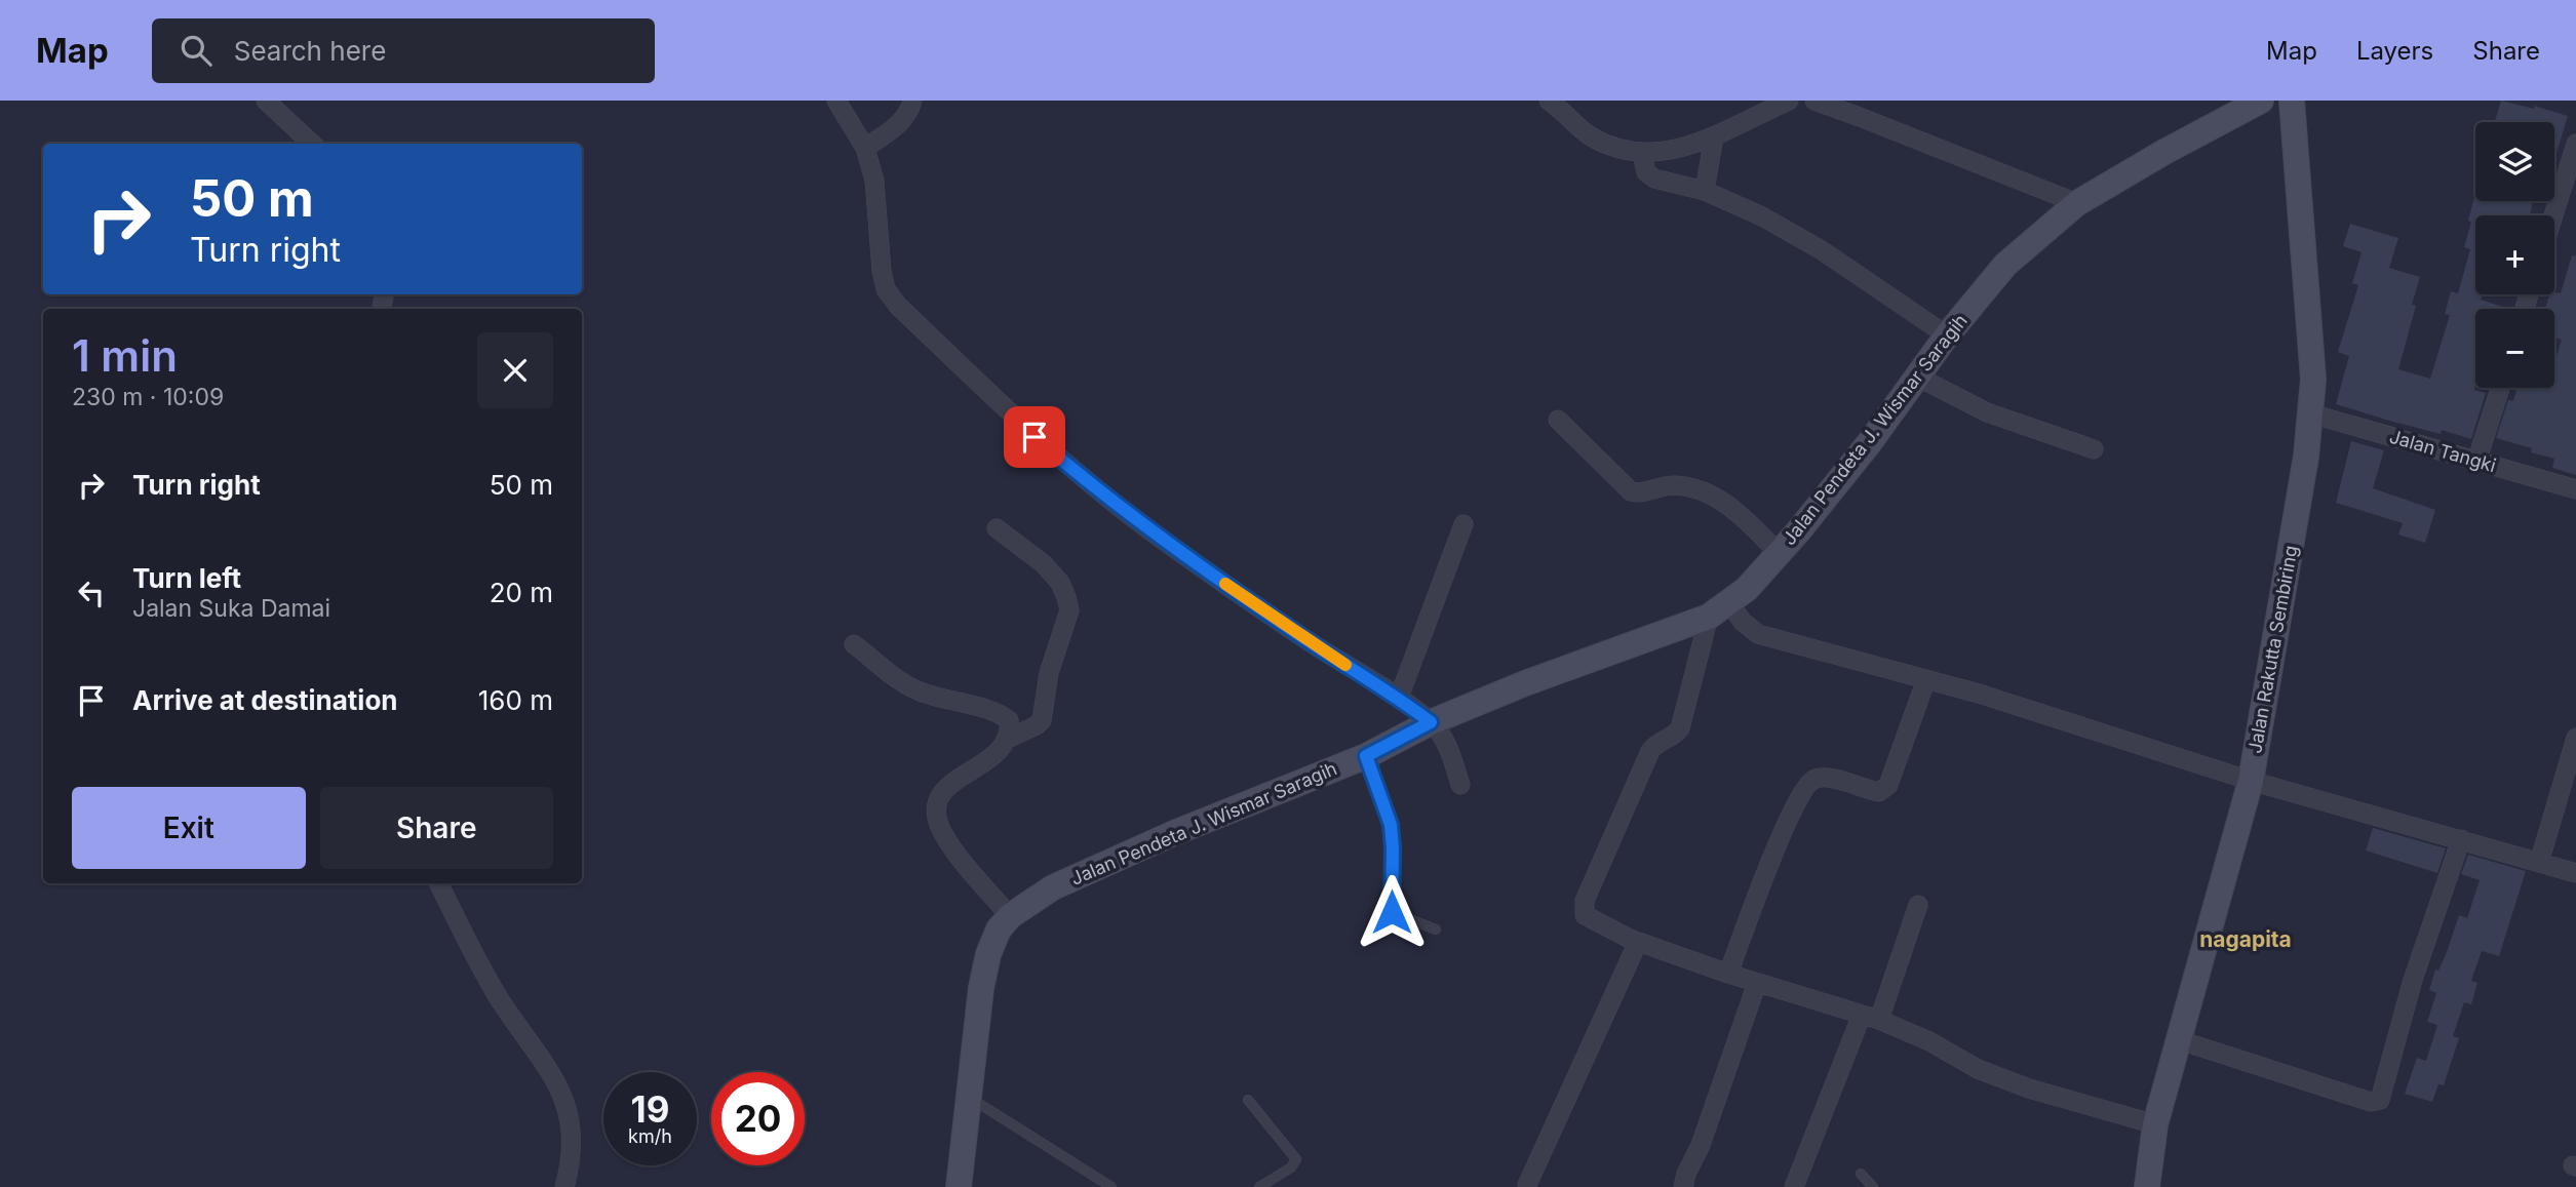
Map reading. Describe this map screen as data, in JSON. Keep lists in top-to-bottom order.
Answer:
{
  "streets": {
    "street": ["Jalan Pendeta J. Wismar Saragih", "Jalan Tangki", "Jalan Rakutta Sembiring"]
  },
  "crossings": [
    ["Jalan Tangki", "Jalan Rakutta Sembiring"]
  ],
  "districts": ["nagapita"],
  "page": {
    "header": "Map",
    "search": "Search here",
    "nav": ["Map", "Layers", "Share"],
    "map_buttons": ["+", "−"],
    "turn": ["50 m", "Turn right"],
    "heading": ["1 min", "230 m · 10:09"],
    "list": [
      {
        "name": "Turn right",
        "value": "50 m"
      },
      {
        "name": "Turn left",
        "note": "Jalan Suka Damai",
        "value": "20 m"
      },
      {
        "name": "Arrive at destination",
        "value": "160 m"
      }
    ],
    "buttons": ["Exit", "Share"],
    "speed": "19 km/h",
    "limit": "20"
  }
}
